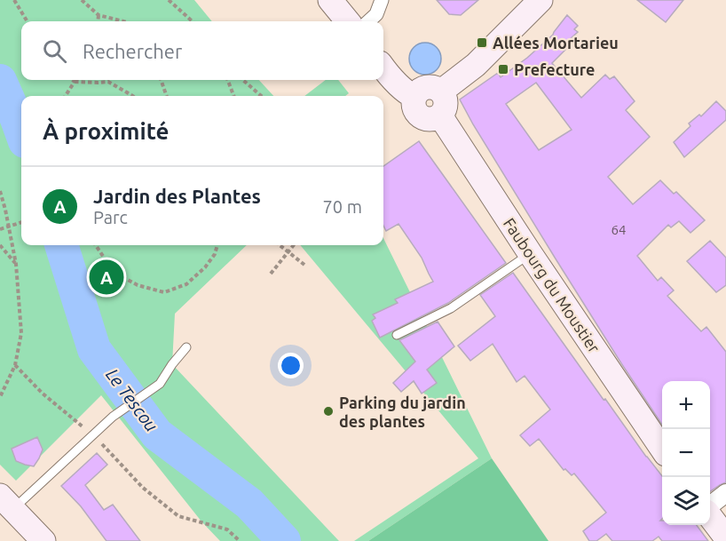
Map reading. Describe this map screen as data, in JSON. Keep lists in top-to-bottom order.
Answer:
{
  "streets": {
    "main road": ["Faubourg du Moustier"]
  },
  "water": ["Le Tescou"],
  "places": {
    "transit": ["Allées Mortarieu", "Prefecture"],
    "other": ["Parking du jardin des plantes"]
  },
  "house_numbers": ["64"],
  "page": {
    "search": "Rechercher",
    "heading": "À proximité",
    "list": [
      {
        "mark": "A",
        "name": "Jardin des Plantes",
        "note": "Parc",
        "value": "70 m"
      }
    ],
    "pins": "A",
    "map_buttons": ["+", "−"]
  }
}
